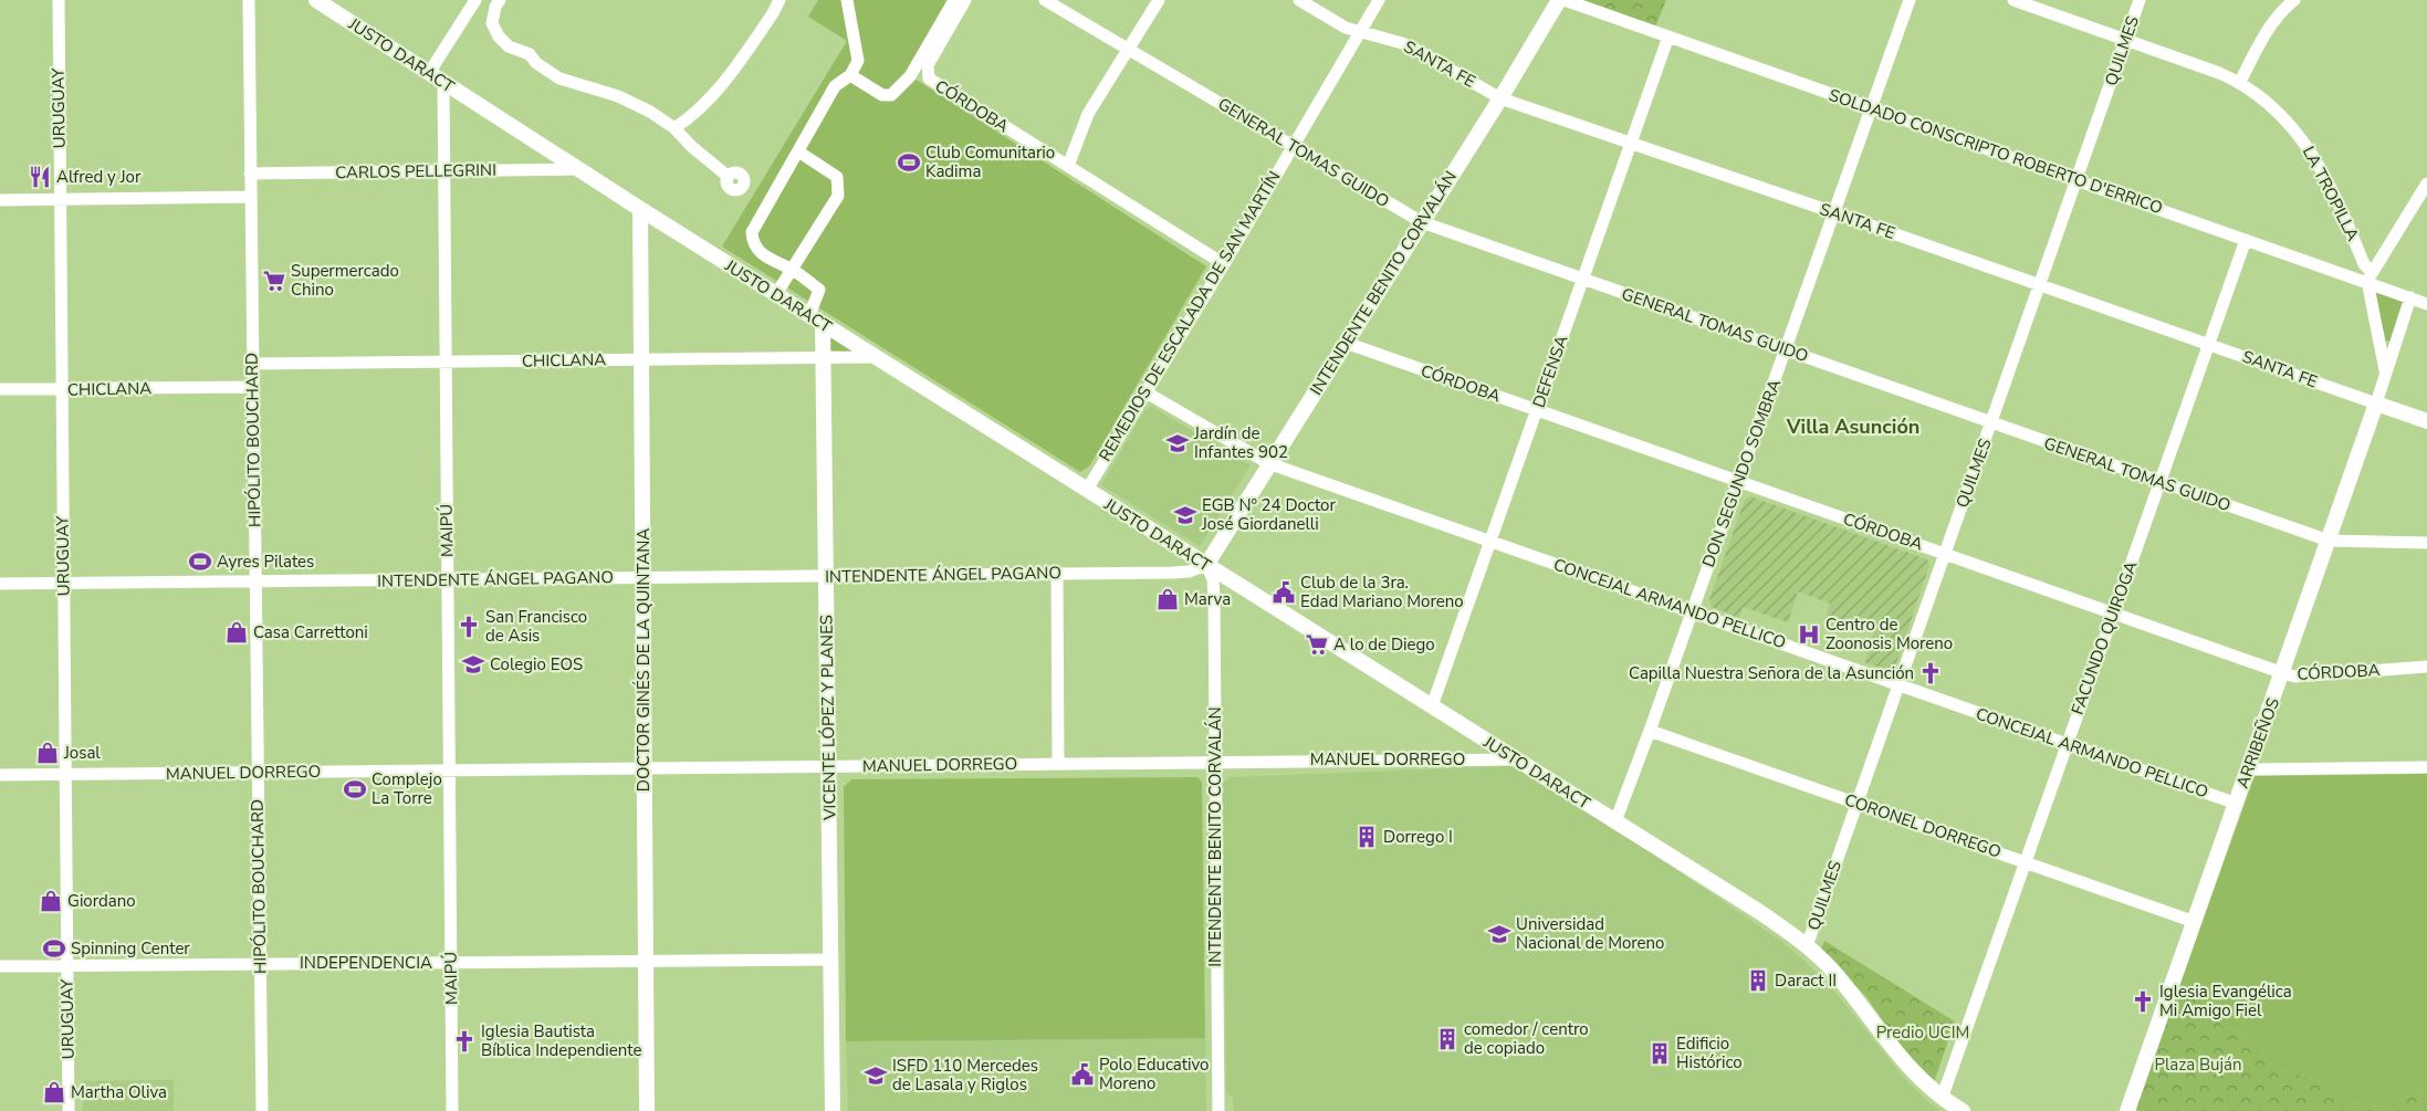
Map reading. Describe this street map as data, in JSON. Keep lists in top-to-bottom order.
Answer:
{
  "streets": {
    "street": [
      "QUILMES",
      "JUSTO DARACT",
      "SANTA FE",
      "CÓRDOBA",
      "URUGUAY",
      "SOLDADO CONSCRIPTO ROBERTO D'ERRICO",
      "GENERAL TOMAS GUIDO",
      "CARLOS PELLEGRINI",
      "LA TROPILLA",
      "INTENDENTE BENITO CORVALÁN",
      "REMEDIOS DE ESCALADA DE SAN MARTÍN",
      "CHICLANA",
      "DEFENSA",
      "HIPÓLITO BOUCHARD",
      "DON SEGUNDO SOMBRA",
      "MAIPÚ",
      "INTENDENTE ÁNGEL PAGANO",
      "CONCEJAL ARMANDO PELLICO",
      "FACUNDO QUIROGA",
      "DOCTOR GINÉS DE LA QUINTANA",
      "VICENTE LÓPEZ Y PLANES",
      "ARRIBEÑOS",
      "MANUEL DORREGO",
      "CORONEL DORREGO",
      "INDEPENDENCIA"
    ]
  },
  "crossings": [
    ["QUILMES", "JUSTO DARACT"],
    ["QUILMES", "SANTA FE"],
    ["QUILMES", "CÓRDOBA"],
    ["QUILMES", "SOLDADO CONSCRIPTO ROBERTO D'ERRICO"],
    ["QUILMES", "GENERAL TOMAS GUIDO"],
    ["QUILMES", "LA TROPILLA"],
    ["QUILMES", "CONCEJAL ARMANDO PELLICO"],
    ["QUILMES", "CORONEL DORREGO"],
    ["JUSTO DARACT", "CARLOS PELLEGRINI"],
    ["JUSTO DARACT", "INTENDENTE BENITO CORVALÁN"],
    ["JUSTO DARACT", "REMEDIOS DE ESCALADA DE SAN MARTÍN"],
    ["JUSTO DARACT", "CHICLANA"],
    ["JUSTO DARACT", "DEFENSA"],
    ["JUSTO DARACT", "DON SEGUNDO SOMBRA"],
    ["JUSTO DARACT", "MAIPÚ"],
    ["JUSTO DARACT", "INTENDENTE ÁNGEL PAGANO"],
    ["JUSTO DARACT", "FACUNDO QUIROGA"],
    ["JUSTO DARACT", "DOCTOR GINÉS DE LA QUINTANA"],
    ["JUSTO DARACT", "VICENTE LÓPEZ Y PLANES"],
    ["JUSTO DARACT", "MANUEL DORREGO"],
    ["SANTA FE", "INTENDENTE BENITO CORVALÁN"],
    ["SANTA FE", "REMEDIOS DE ESCALADA DE SAN MARTÍN"],
    ["SANTA FE", "DEFENSA"],
    ["SANTA FE", "DON SEGUNDO SOMBRA"],
    ["SANTA FE", "FACUNDO QUIROGA"],
    ["SANTA FE", "ARRIBEÑOS"],
    ["CÓRDOBA", "INTENDENTE BENITO CORVALÁN"],
    ["CÓRDOBA", "REMEDIOS DE ESCALADA DE SAN MARTÍN"],
    ["CÓRDOBA", "DEFENSA"],
    ["CÓRDOBA", "DON SEGUNDO SOMBRA"],
    ["CÓRDOBA", "FACUNDO QUIROGA"],
    ["CÓRDOBA", "ARRIBEÑOS"],
    ["URUGUAY", "CHICLANA"],
    ["URUGUAY", "INTENDENTE ÁNGEL PAGANO"],
    ["URUGUAY", "MANUEL DORREGO"],
    ["URUGUAY", "INDEPENDENCIA"],
    ["SOLDADO CONSCRIPTO ROBERTO D'ERRICO", "LA TROPILLA"],
    ["SOLDADO CONSCRIPTO ROBERTO D'ERRICO", "DEFENSA"],
    ["SOLDADO CONSCRIPTO ROBERTO D'ERRICO", "DON SEGUNDO SOMBRA"],
    ["SOLDADO CONSCRIPTO ROBERTO D'ERRICO", "FACUNDO QUIROGA"],
    ["SOLDADO CONSCRIPTO ROBERTO D'ERRICO", "ARRIBEÑOS"],
    ["GENERAL TOMAS GUIDO", "INTENDENTE BENITO CORVALÁN"],
    ["GENERAL TOMAS GUIDO", "REMEDIOS DE ESCALADA DE SAN MARTÍN"],
    ["GENERAL TOMAS GUIDO", "DEFENSA"],
    ["GENERAL TOMAS GUIDO", "DON SEGUNDO SOMBRA"],
    ["GENERAL TOMAS GUIDO", "FACUNDO QUIROGA"],
    ["GENERAL TOMAS GUIDO", "ARRIBEÑOS"],
    ["CARLOS PELLEGRINI", "HIPÓLITO BOUCHARD"],
    ["CARLOS PELLEGRINI", "MAIPÚ"],
    ["LA TROPILLA", "ARRIBEÑOS"],
    ["INTENDENTE BENITO CORVALÁN", "INTENDENTE ÁNGEL PAGANO"],
    ["INTENDENTE BENITO CORVALÁN", "CONCEJAL ARMANDO PELLICO"],
    ["INTENDENTE BENITO CORVALÁN", "MANUEL DORREGO"],
    ["REMEDIOS DE ESCALADA DE SAN MARTÍN", "CONCEJAL ARMANDO PELLICO"],
    ["CHICLANA", "HIPÓLITO BOUCHARD"],
    ["CHICLANA", "MAIPÚ"],
    ["CHICLANA", "DOCTOR GINÉS DE LA QUINTANA"],
    ["CHICLANA", "VICENTE LÓPEZ Y PLANES"],
    ["DEFENSA", "CONCEJAL ARMANDO PELLICO"],
    ["HIPÓLITO BOUCHARD", "INTENDENTE ÁNGEL PAGANO"],
    ["HIPÓLITO BOUCHARD", "MANUEL DORREGO"],
    ["HIPÓLITO BOUCHARD", "INDEPENDENCIA"],
    ["DON SEGUNDO SOMBRA", "CONCEJAL ARMANDO PELLICO"],
    ["DON SEGUNDO SOMBRA", "CORONEL DORREGO"],
    ["MAIPÚ", "INTENDENTE ÁNGEL PAGANO"],
    ["MAIPÚ", "MANUEL DORREGO"],
    ["MAIPÚ", "INDEPENDENCIA"],
    ["INTENDENTE ÁNGEL PAGANO", "DOCTOR GINÉS DE LA QUINTANA"],
    ["INTENDENTE ÁNGEL PAGANO", "VICENTE LÓPEZ Y PLANES"],
    ["CONCEJAL ARMANDO PELLICO", "FACUNDO QUIROGA"],
    ["CONCEJAL ARMANDO PELLICO", "ARRIBEÑOS"],
    ["FACUNDO QUIROGA", "CORONEL DORREGO"],
    ["DOCTOR GINÉS DE LA QUINTANA", "MANUEL DORREGO"],
    ["DOCTOR GINÉS DE LA QUINTANA", "INDEPENDENCIA"],
    ["VICENTE LÓPEZ Y PLANES", "MANUEL DORREGO"],
    ["VICENTE LÓPEZ Y PLANES", "INDEPENDENCIA"],
    ["ARRIBEÑOS", "CORONEL DORREGO"]
  ],
  "districts": ["Villa Asunción"],
  "parks": ["Predio UCIM", "Plaza Buján"],
  "places": {
    "sports": [
      "Club Comunitario Kadima",
      "Ayres Pilates",
      "Complejo La Torre",
      "Spinning Center"
    ],
    "restaurant": ["Alfred y Jor"],
    "supermarket": ["Supermercado Chino", "A lo de Diego"],
    "school or university": [
      "Jardín de Infantes 902",
      "EGB Nº 24 Doctor José Giordanelli",
      "Colegio EOS",
      "Universidad Nacional de Moreno",
      "ISFD 110 Mercedes de Lasala y Riglos"
    ],
    "public building": ["Club de la 3ra. Edad Mariano Moreno", "Polo Educativo Moreno"],
    "shop": [
      "Marva",
      "Casa Carrettoni",
      "Josal",
      "Giordano",
      "Martha Oliva"
    ],
    "church": [
      "San Francisco de Asis",
      "Capilla Nuestra Señora de la Asunción",
      "Iglesia Evangélica Mi Amigo Fiel",
      "Iglesia Bautista Bíblica Independiente"
    ],
    "hospital": ["Centro de Zoonosis Moreno"],
    "building": [
      "Dorrego I",
      "Daract II",
      "comedor / centro de copiado",
      "Edificio Histórico"
    ]
  }
}
